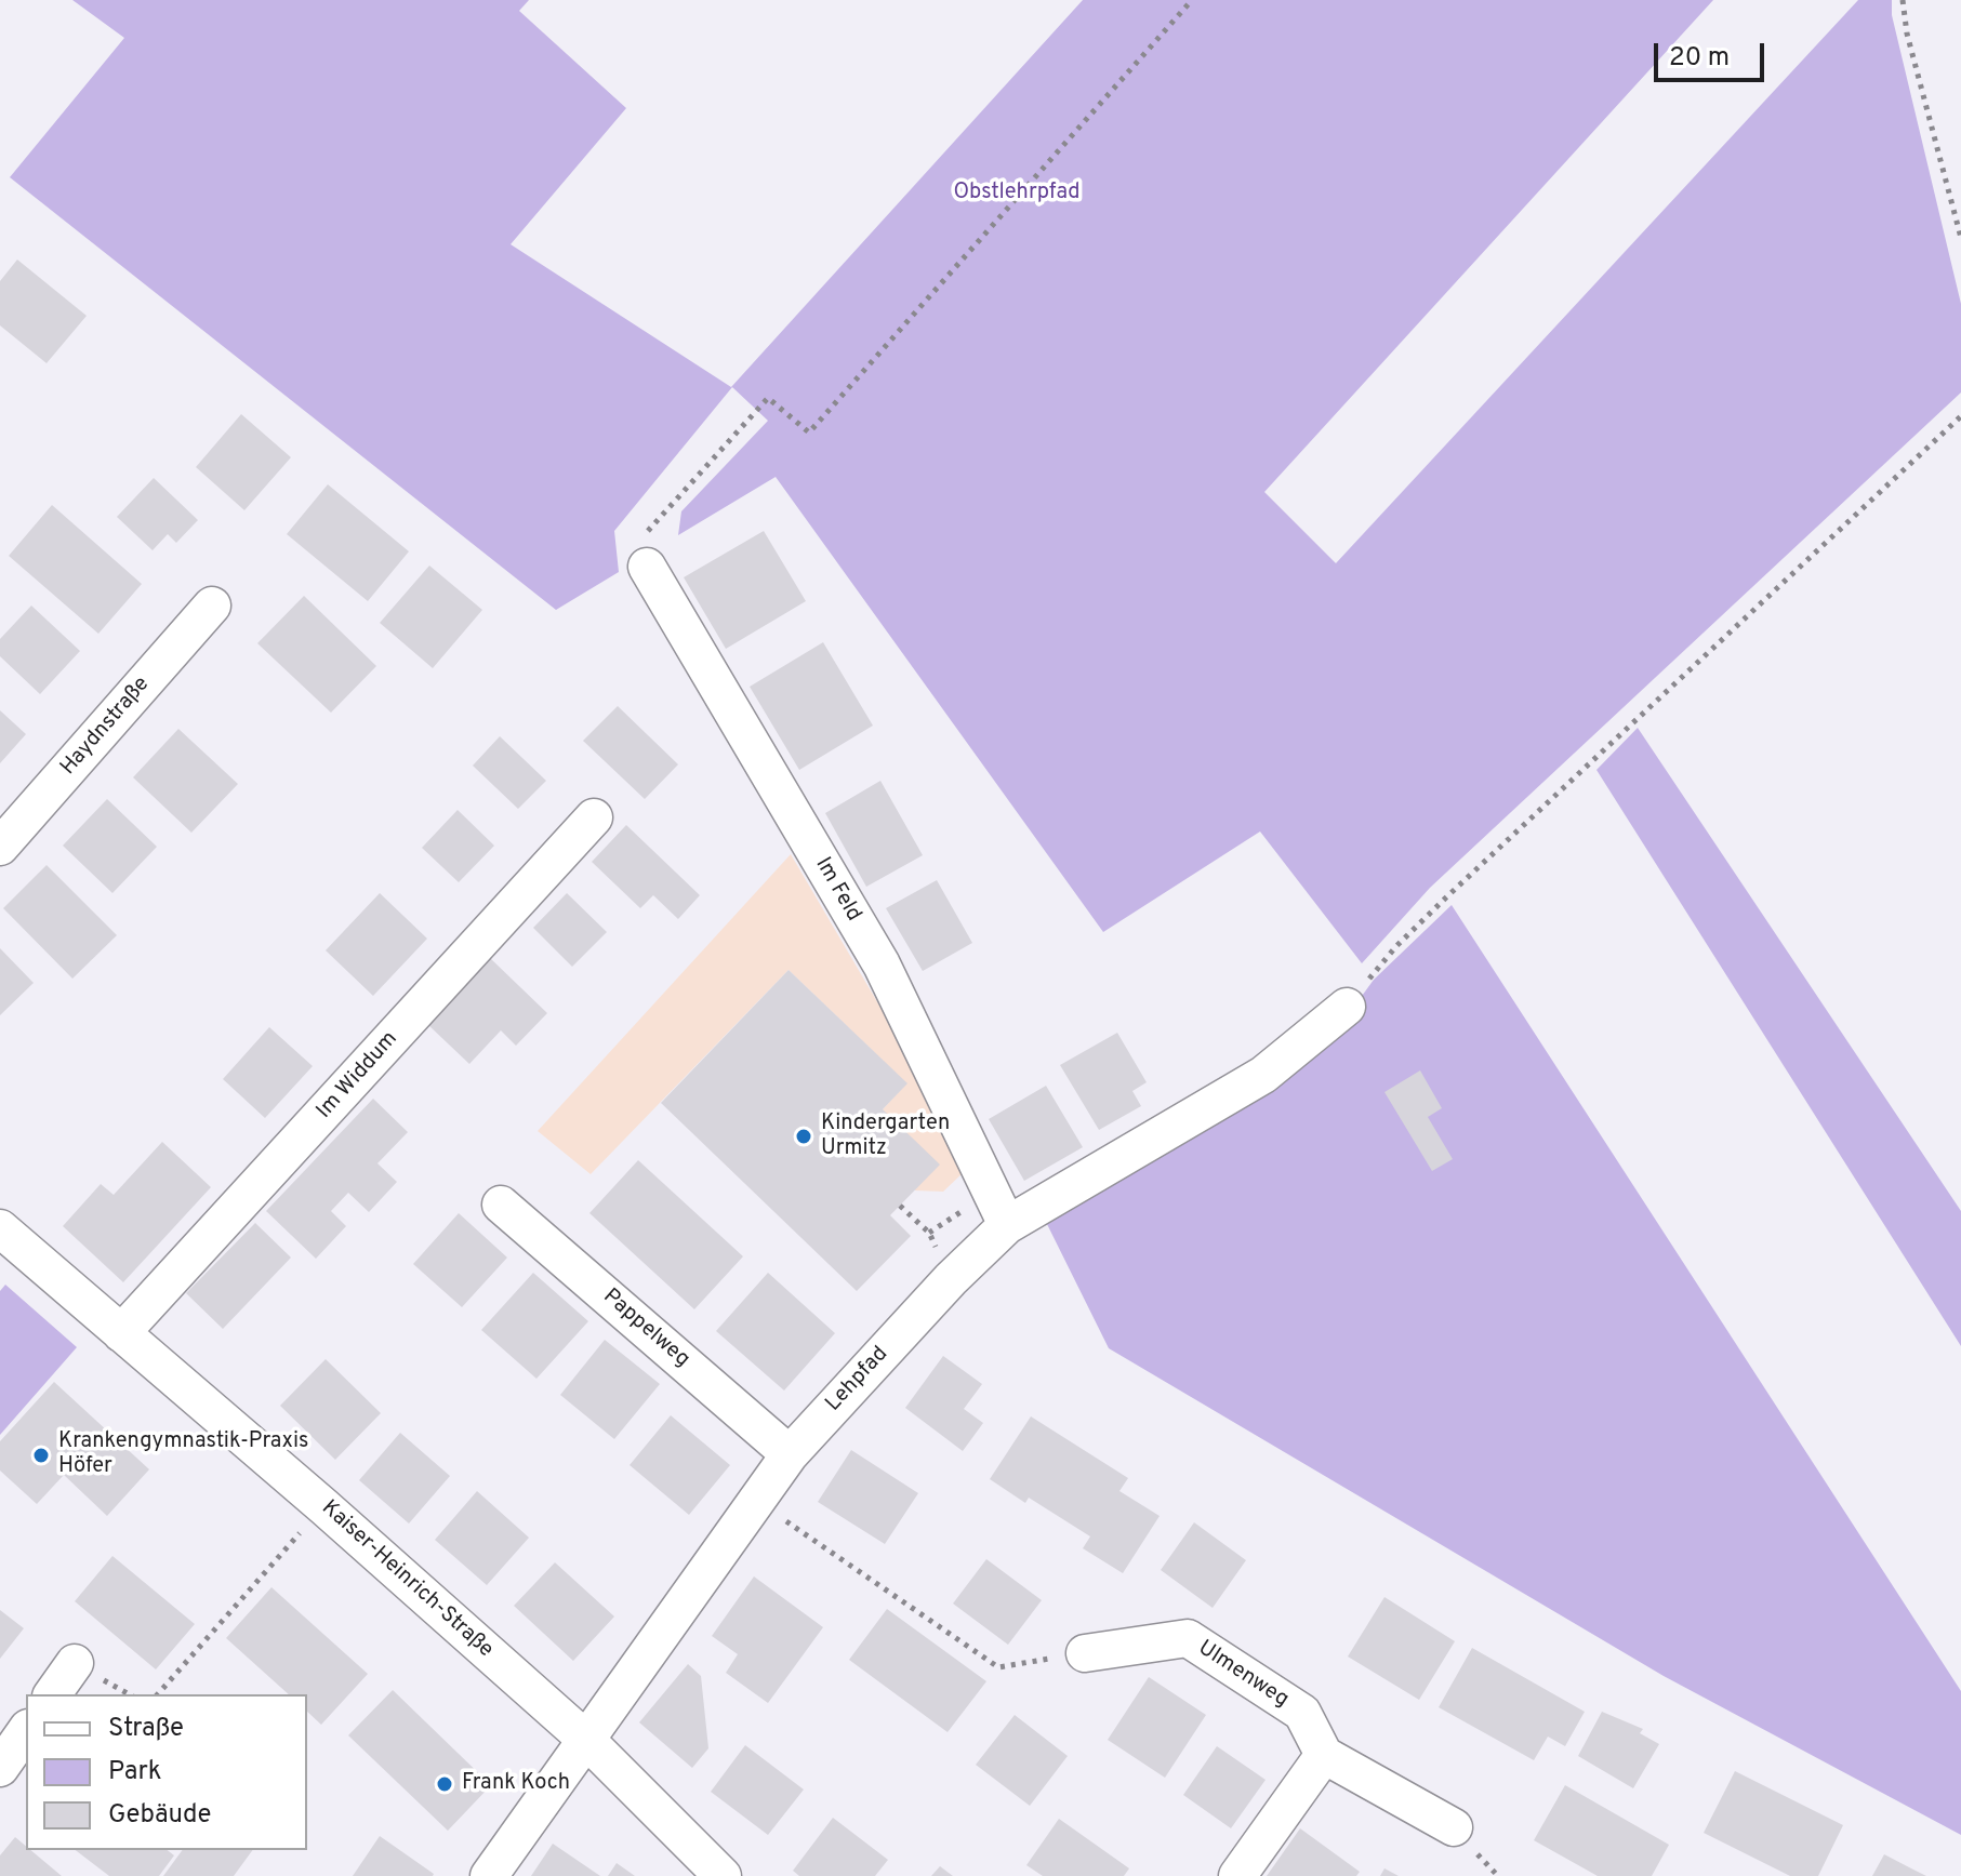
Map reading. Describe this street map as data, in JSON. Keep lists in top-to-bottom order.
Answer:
{
  "streets": {
    "street": [
      "Haydnstraße",
      "Im Feld",
      "Im Widdum",
      "Pappelweg",
      "Lehpfad",
      "Kaiser-Heinrich-Straße",
      "Ulmenweg"
    ]
  },
  "crossings": [
    ["Im Feld", "Lehpfad"],
    ["Im Widdum", "Kaiser-Heinrich-Straße"],
    ["Pappelweg", "Lehpfad"],
    ["Lehpfad", "Kaiser-Heinrich-Straße"]
  ],
  "parks": ["Obstlehrpfad"],
  "places": ["Kindergarten Urmitz", "Krankengymnastik-Praxis Höfer", "Frank Koch"],
  "legend": ["Straße", "Park", "Gebäude"],
  "scale_bar": "20 m"
}
